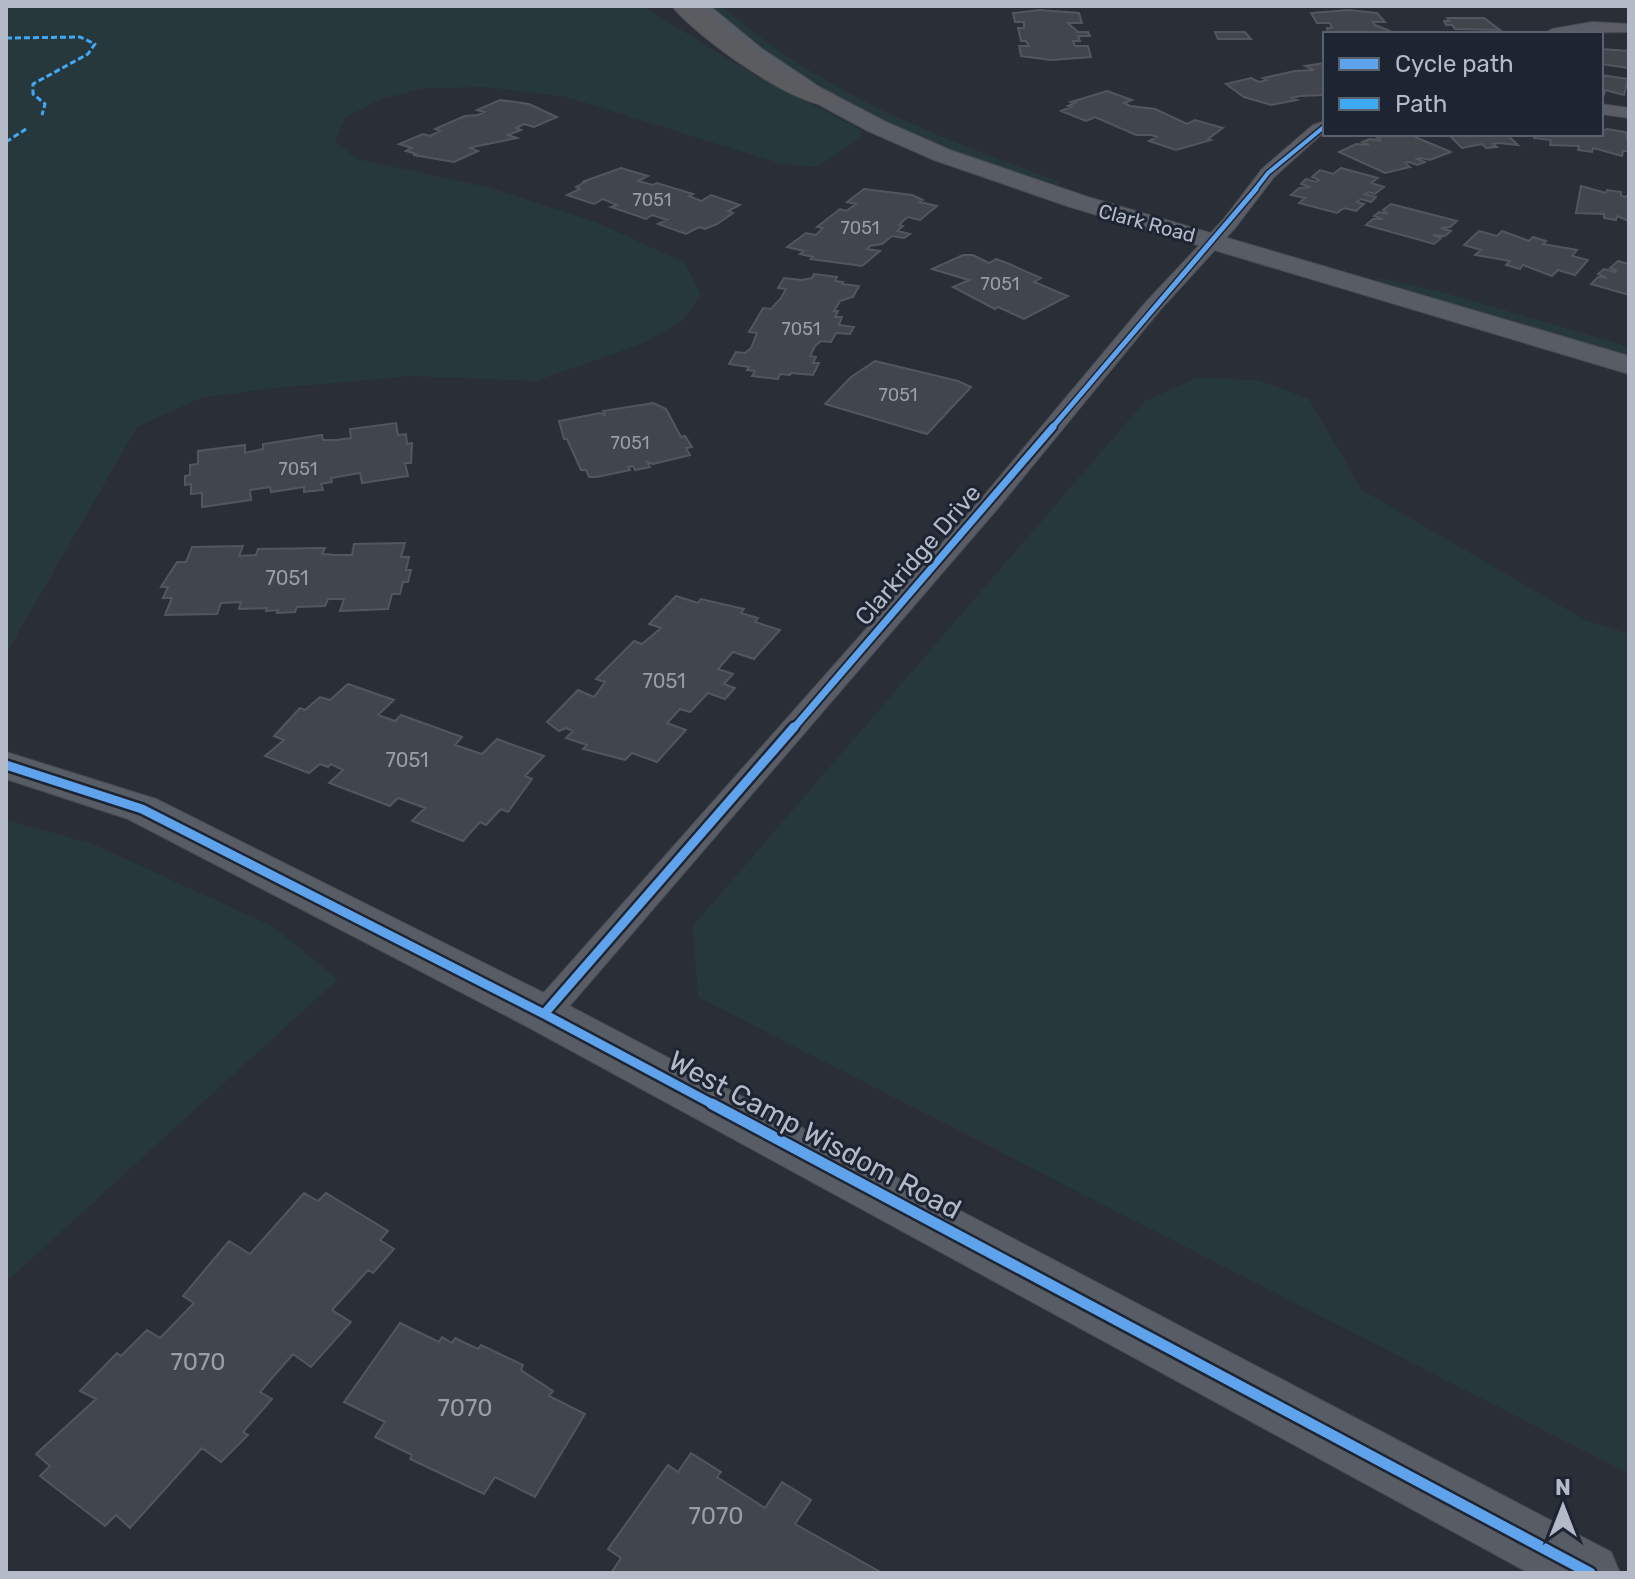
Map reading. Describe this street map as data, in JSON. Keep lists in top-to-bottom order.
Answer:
{
  "streets": {
    "main road": ["Clark Road", "West Camp Wisdom Road"],
    "street": ["Clarkridge Drive"]
  },
  "crossings": [
    ["Clark Road", "Clarkridge Drive"],
    ["Clarkridge Drive", "West Camp Wisdom Road"]
  ],
  "house_numbers": [
    "7051",
    "7051",
    "7051",
    "7051",
    "7051",
    "7051",
    "7051",
    "7051",
    "7051",
    "7051",
    "7070",
    "7070",
    "7070"
  ],
  "legend": ["Cycle path", "Path"],
  "north": "top"
}
